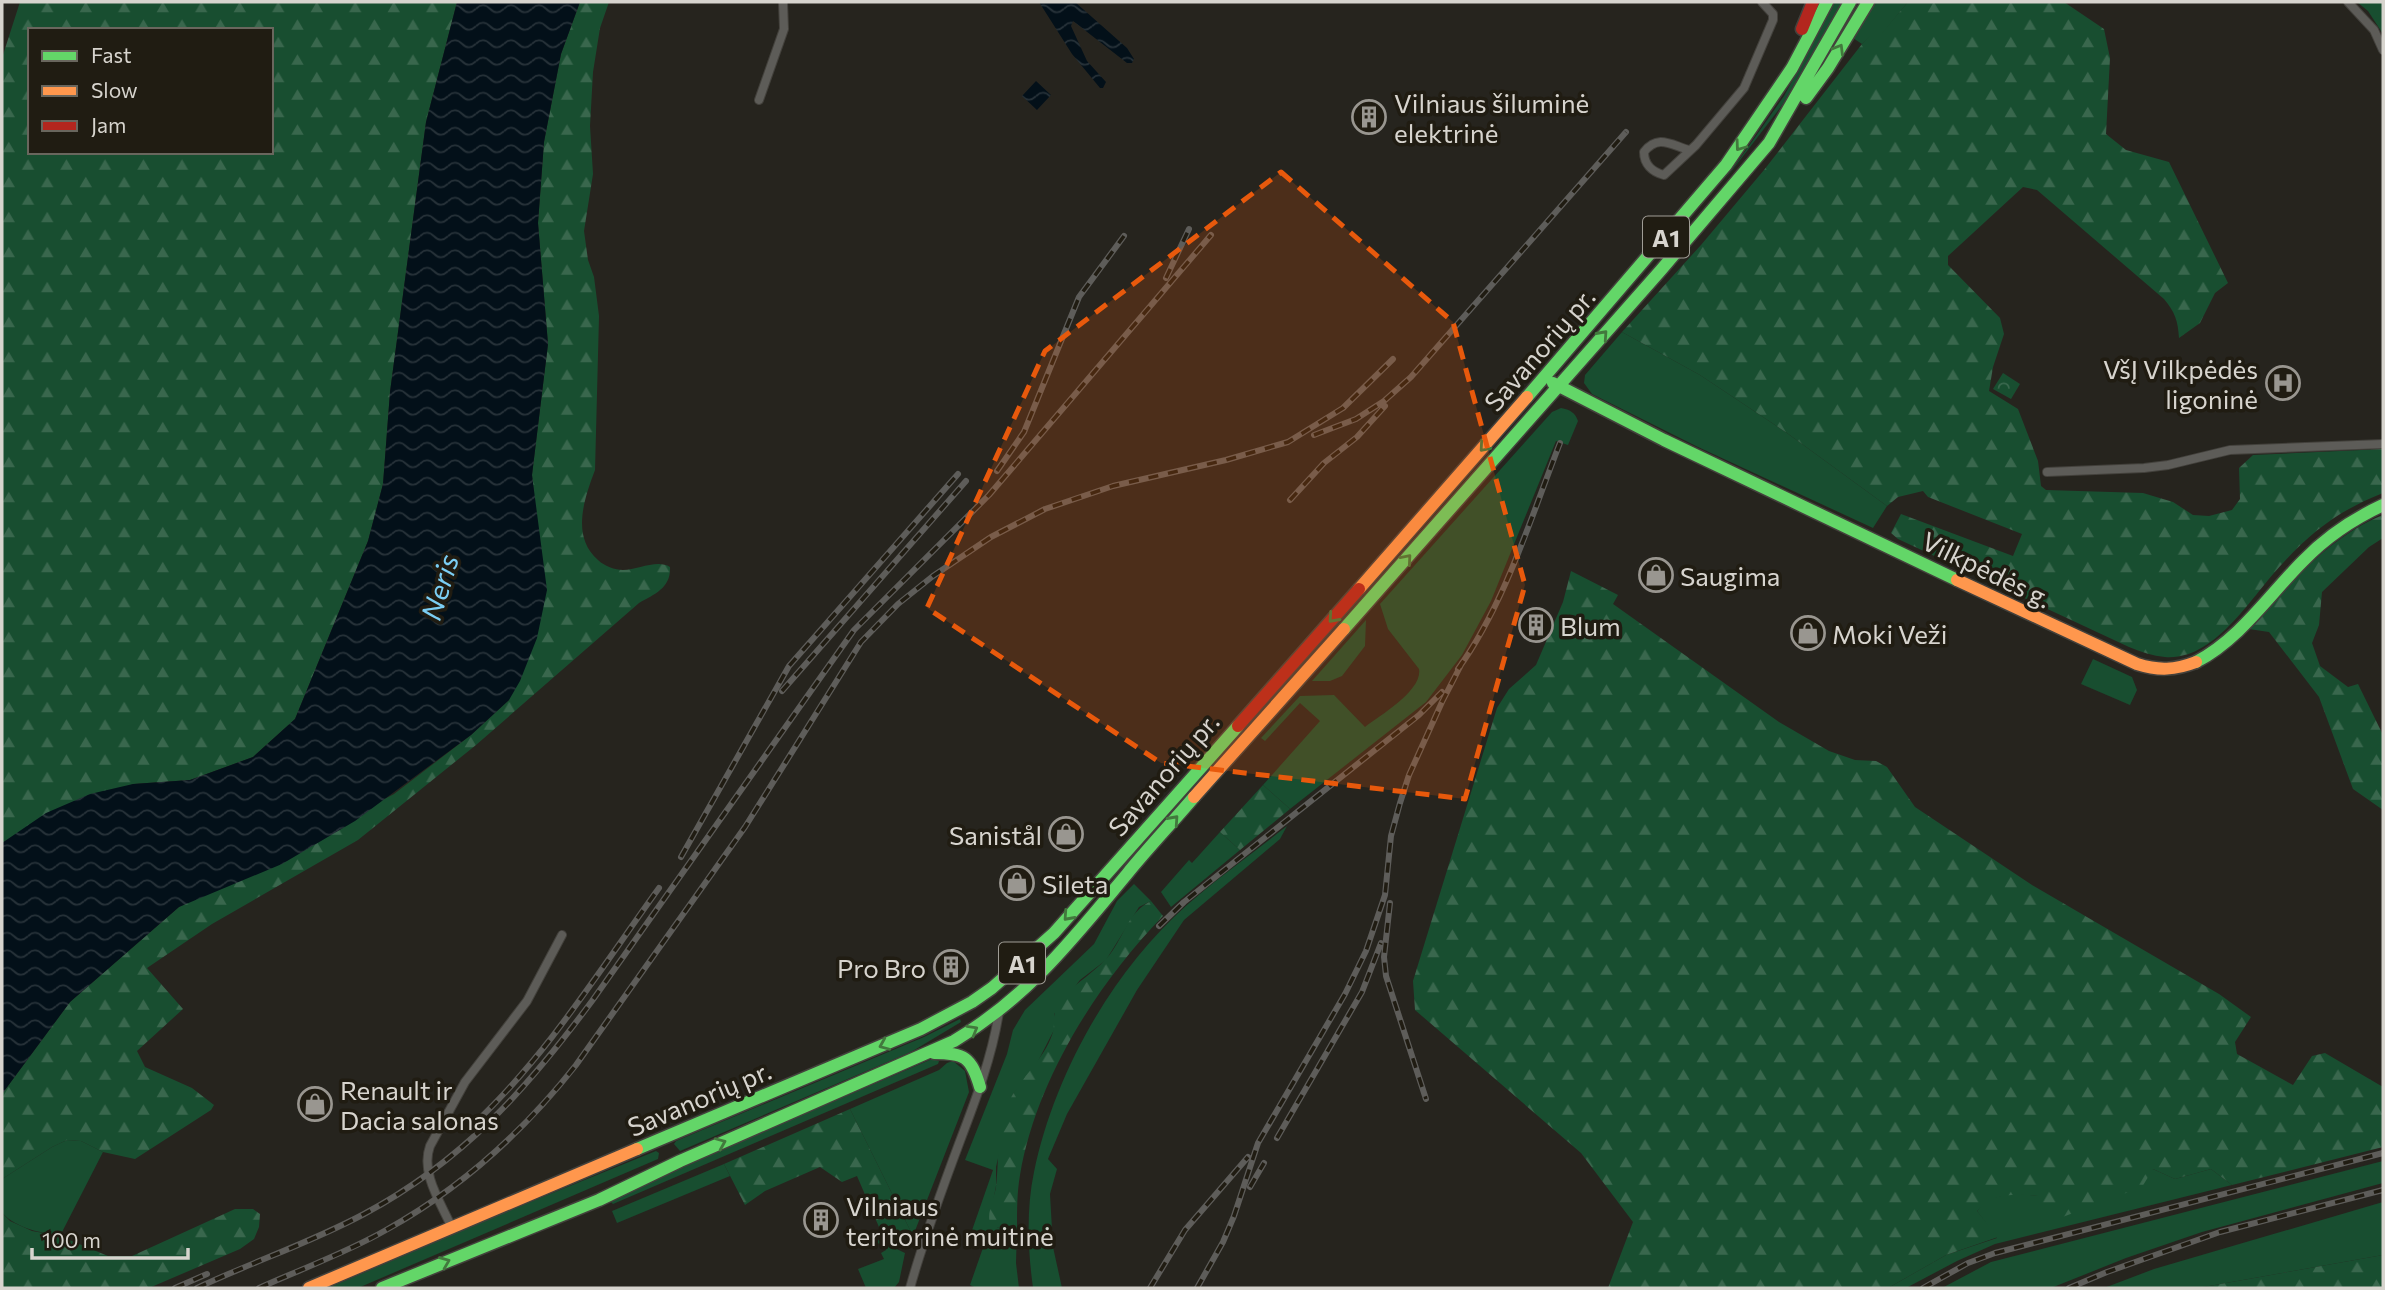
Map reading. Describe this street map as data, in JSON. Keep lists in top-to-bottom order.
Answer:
{
  "streets": {
    "main road": ["A1", "Savanorių pr.", "Vilkpėdės g."]
  },
  "crossings": [
    ["Savanorių pr.", "Vilkpėdės g."]
  ],
  "water": ["Neris"],
  "places": {
    "building": [
      "Vilniaus šiluminė elektrinė",
      "Blum",
      "Pro Bro",
      "Vilniaus teritorinė muitinė"
    ],
    "hospital": ["VšĮ Vilkpėdės ligoninė"],
    "shop": [
      "Saugima",
      "Moki Veži",
      "Sanistål",
      "Sileta",
      "Renault ir Dacia salonas"
    ]
  },
  "legend": ["Fast", "Slow", "Jam"],
  "scale_bar": "100 m"
}
